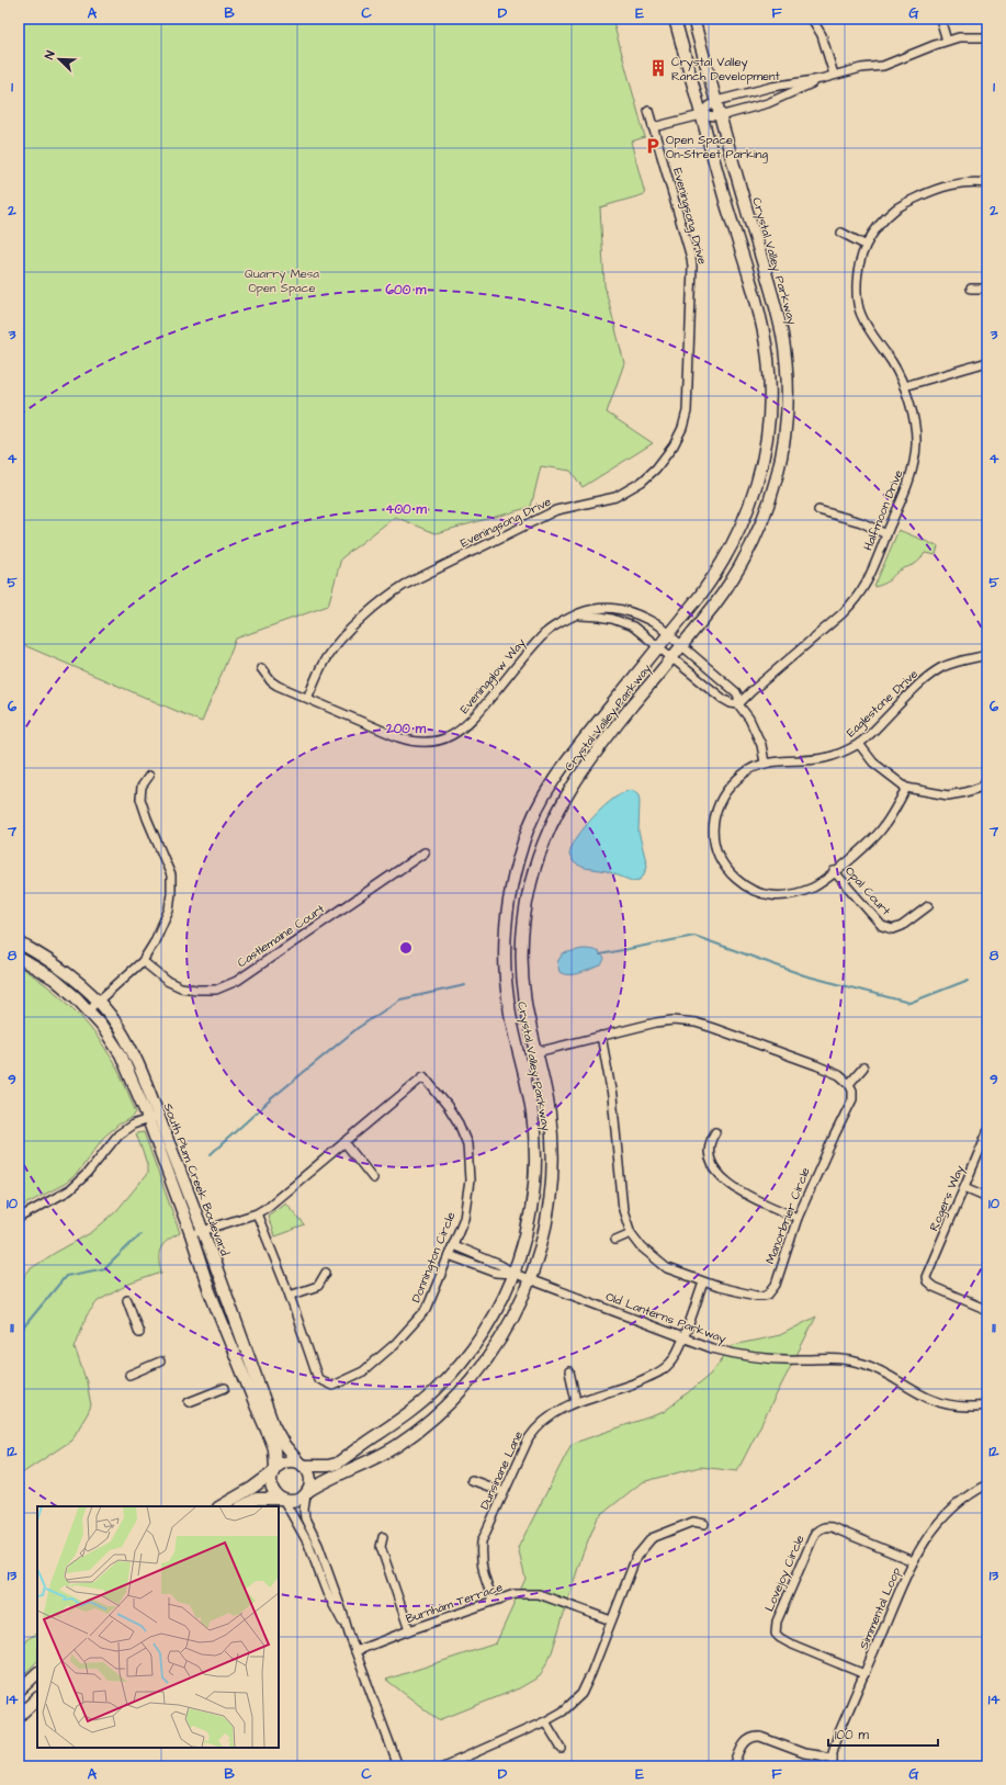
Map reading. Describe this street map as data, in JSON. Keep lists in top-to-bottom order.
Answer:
{
  "streets": {
    "main road": ["Crystal Valley Parkway", "South Plum Creek Boulevard"],
    "street": [
      "Eveningsong Drive",
      "Halfmoon Drive",
      "Eveningglow Way",
      "Eaglestone Drive",
      "Opal Court",
      "Castlemaine Court",
      "Rogers Way",
      "Manorbrier Circle",
      "Donnington Circle",
      "Old Lanterns Parkway",
      "Dunsinane Lane",
      "Lovejoy Circle",
      "Burnham Terrace",
      "Simmental Loop"
    ]
  },
  "crossings": [
    ["Eveningsong Drive", "Eveningglow Way"],
    ["Crystal Valley Parkway", "Eveningglow Way"],
    ["Crystal Valley Parkway", "South Plum Creek Boulevard"],
    ["Crystal Valley Parkway", "Old Lanterns Parkway"],
    ["Halfmoon Drive", "Eveningglow Way"],
    ["Eveningglow Way", "Eaglestone Drive"],
    ["Eaglestone Drive", "Opal Court"],
    ["South Plum Creek Boulevard", "Donnington Circle"],
    ["Manorbrier Circle", "Dunsinane Lane"],
    ["Donnington Circle", "Old Lanterns Parkway"],
    ["Old Lanterns Parkway", "Dunsinane Lane"],
    ["Dunsinane Lane", "Burnham Terrace"],
    ["Lovejoy Circle", "Simmental Loop"]
  ],
  "parks": ["Quarry Mesa Open Space"],
  "places": {
    "building": ["Crystal Valley Ranch Development"],
    "parking": ["Open Space On-Street Parking"]
  },
  "scale_bar": "100 m",
  "north": "top left",
  "grid": {
    "columns": [
      "A",
      "B",
      "C",
      "D",
      "E",
      "F",
      "G"
    ],
    "rows": [
      "1",
      "2",
      "3",
      "4",
      "5",
      "6",
      "7",
      "8",
      "9",
      "10",
      "11",
      "12",
      "13",
      "14"
    ]
  },
  "rings": ["600 m", "400 m", "200 m"]
}
